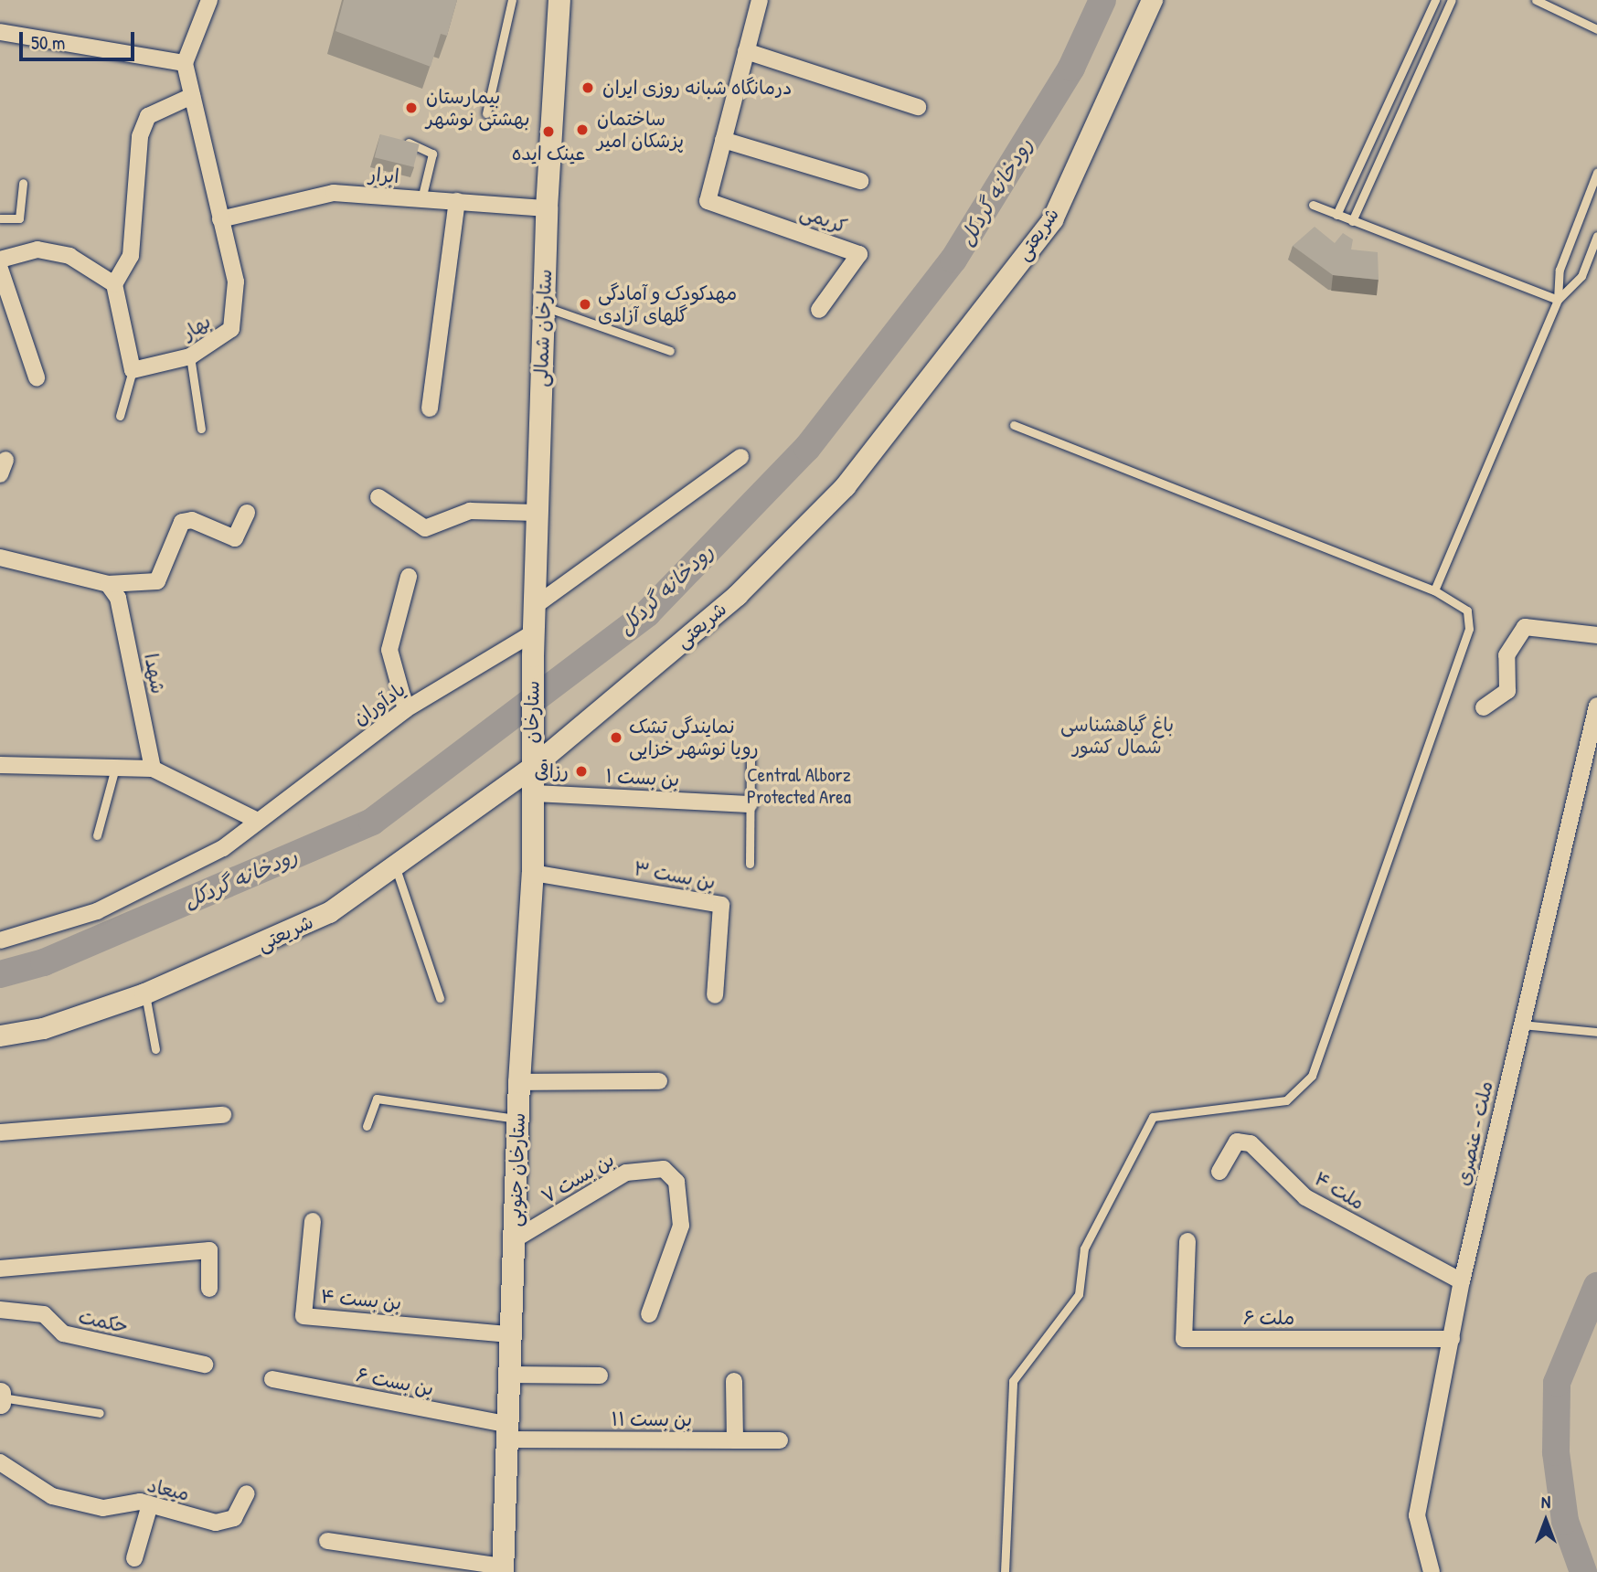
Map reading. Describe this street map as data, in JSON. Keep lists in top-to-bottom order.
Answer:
{
  "streets": {
    "main road": ["ستارخان شمالی", "ستارخان", "ستارخان جنوبی"],
    "street": [
      "ابرار",
      "کریمی",
      "شریعتی",
      "بهار",
      "شهدا",
      "یادآوران",
      "بن بست ۱",
      "بن بست ۳",
      "ملت - عنصری",
      "بن بست ۷",
      "ملت ۴",
      "بن بست ۴",
      "ملت ۶",
      "حکمت",
      "بن بست ۶",
      "بن بست ۱۱",
      "میعاد"
    ]
  },
  "crossings": [
    ["ابرار", "بهار"],
    ["ابرار", "ستارخان شمالی"],
    ["شریعتی", "ستارخان"],
    ["شریعتی", "ستارخان جنوبی"],
    ["ستارخان شمالی", "یادآوران"],
    ["ستارخان شمالی", "ستارخان"],
    ["ستارخان", "ستارخان جنوبی"],
    ["بن بست ۱", "ستارخان جنوبی"],
    ["بن بست ۳", "ستارخان جنوبی"],
    ["ملت - عنصری", "ملت ۴"],
    ["ملت - عنصری", "ملت ۶"],
    ["ستارخان جنوبی", "بن بست ۷"],
    ["ستارخان جنوبی", "بن بست ۴"],
    ["ستارخان جنوبی", "بن بست ۶"],
    ["ستارخان جنوبی", "بن بست ۱۱"],
    ["بن بست ۶", "بن بست ۱۱"]
  ],
  "water": ["رودخانه گردکل"],
  "parks": ["باغ گیاهشناسی شمال کشور", "Central Alborz Protected Area"],
  "places": [
    "درمانگاه شبانه روزی ایران",
    "بیمارستان بهشتی نوشهر",
    "ساختمان پزشکان امیر",
    "عینک ایده",
    "مهدکودک و آمادگی گلهای آزادی",
    "نمایندگی تشک رویا نوشهر خزایی",
    "رزاقی"
  ],
  "scale_bar": "50 m",
  "north": "top"
}
